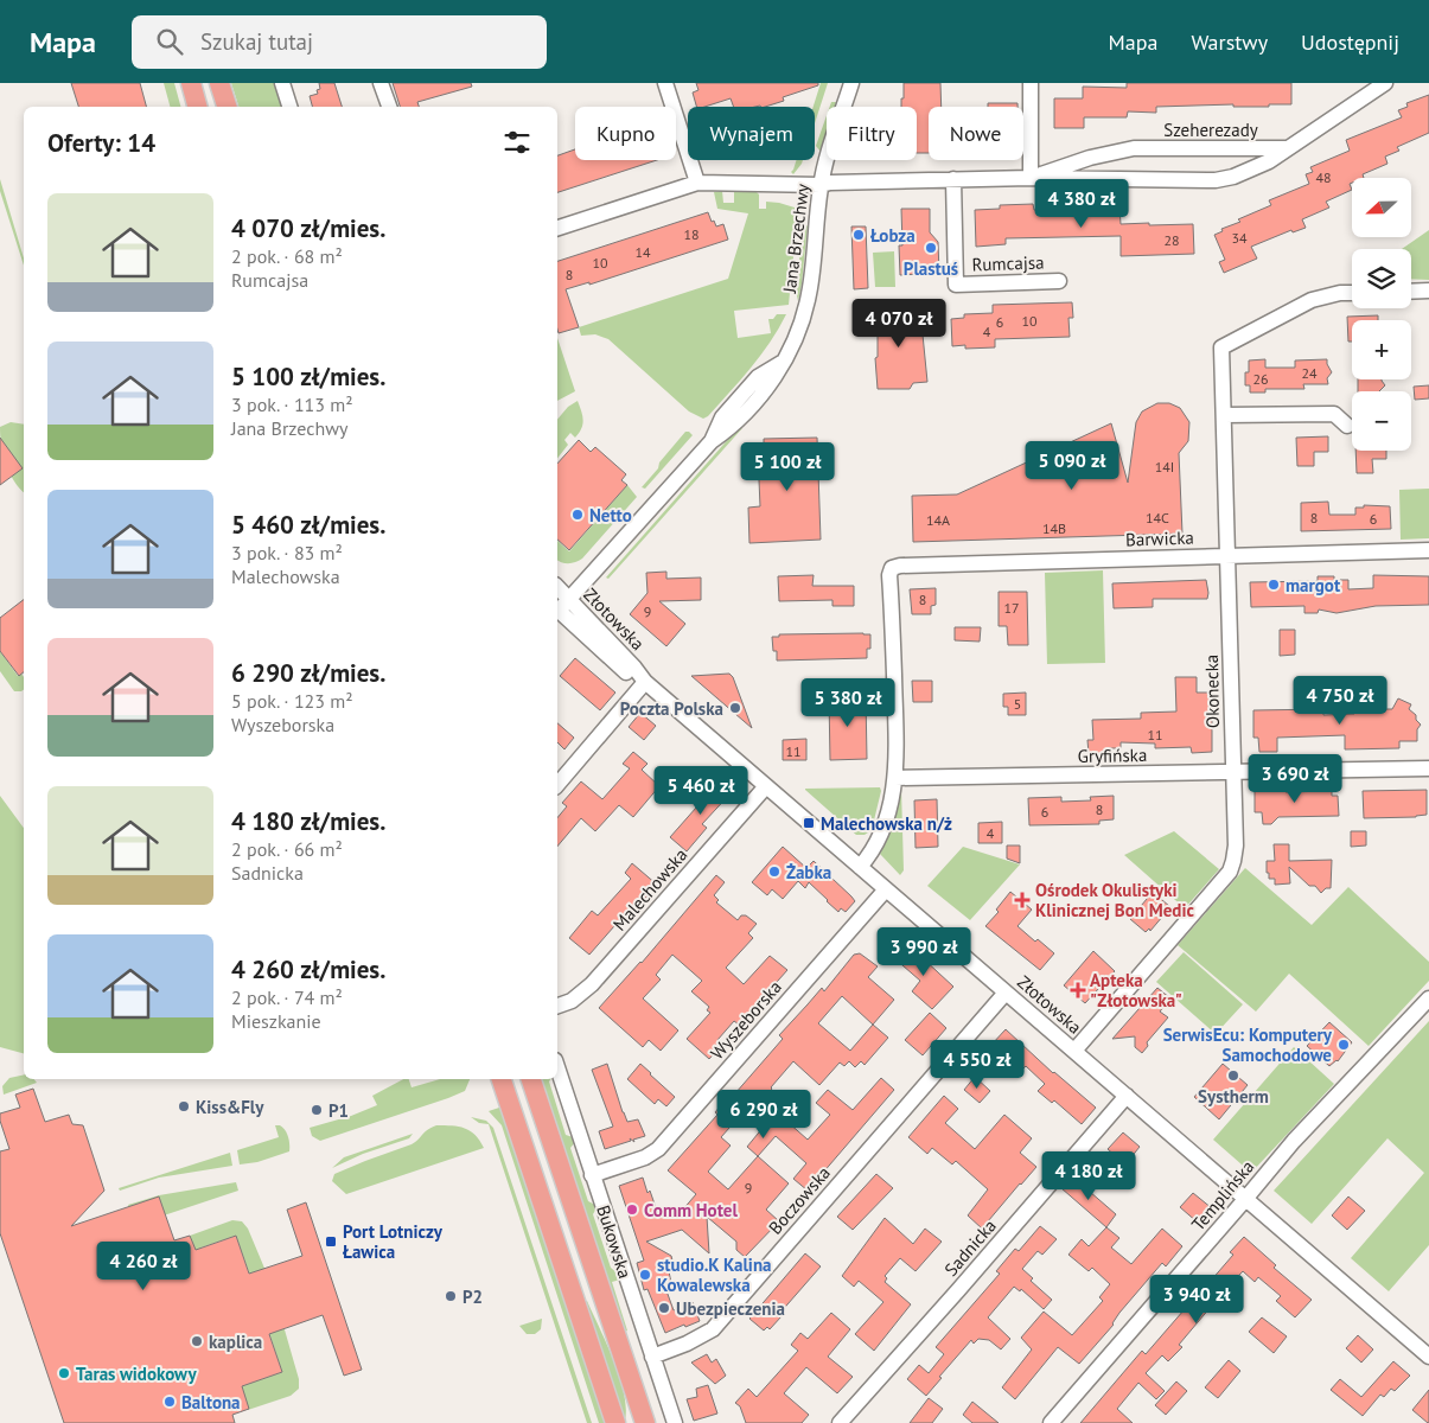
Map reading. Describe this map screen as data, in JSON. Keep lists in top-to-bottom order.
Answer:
{
  "streets": {
    "main road": ["Bukowska"],
    "street": [
      "Szeherezady",
      "Jana Brzechwy",
      "Rumcajsa",
      "Barwicka",
      "Złotowska",
      "Okonecka",
      "Gryfińska",
      "Malechowska",
      "Wyszeborska",
      "Templińska",
      "Boczowska",
      "Sadnicka"
    ]
  },
  "crossings": [
    ["Szeherezady", "Jana Brzechwy"],
    ["Szeherezady", "Rumcajsa"],
    ["Jana Brzechwy", "Złotowska"],
    ["Barwicka", "Okonecka"],
    ["Barwicka", "Gryfińska"],
    ["Złotowska", "Okonecka"],
    ["Złotowska", "Malechowska"],
    ["Złotowska", "Wyszeborska"],
    ["Złotowska", "Templińska"],
    ["Złotowska", "Boczowska"],
    ["Złotowska", "Sadnicka"],
    ["Okonecka", "Gryfińska"],
    ["Wyszeborska", "Bukowska"],
    ["Boczowska", "Bukowska"]
  ],
  "places": {
    "other": [
      "Łobza",
      "Plastuś",
      "Netto",
      "margot",
      "Poczta Polska",
      "Żabka",
      "SerwisEcu: Komputery Samochodowe",
      "Systherm",
      "Kiss&Fly",
      "P1",
      "Comm Hotel",
      "studio.K Kalina Kowalewska",
      "P2",
      "Ubezpieczenia",
      "kaplica",
      "Taras widokowy",
      "Baltona"
    ],
    "transit": ["Malechowska n/ż", "Port Lotniczy Ławica"],
    "health": ["Ośrodek Okulistyki Klinicznej Bon Medic", "Apteka \"Złotowska\""]
  },
  "house_numbers": [
    "48",
    "18",
    "34",
    "28",
    "14",
    "10",
    "8",
    "10",
    "6",
    "4",
    "24",
    "26",
    "14I",
    "14C",
    "8",
    "6",
    "14A",
    "14B",
    "8",
    "17",
    "9",
    "5",
    "11",
    "11",
    "8",
    "6",
    "4",
    "9"
  ],
  "north": "left",
  "page": {
    "header": "Mapa",
    "search": "Szukaj tutaj",
    "nav": ["Mapa", "Warstwy", "Udostępnij"],
    "chip": [
      "Kupno",
      "Wynajem",
      "Filtry",
      "Nowe"
    ],
    "heading": "Oferty: 14",
    "map_buttons": ["+", "−"],
    "list": [
      {
        "name": "4 070 zł/mies.",
        "note": "2 pok. · 68 m² · Rumcajsa"
      },
      {
        "name": "5 100 zł/mies.",
        "note": "3 pok. · 113 m² · Jana Brzechwy"
      },
      {
        "name": "5 460 zł/mies.",
        "note": "3 pok. · 83 m² · Malechowska"
      },
      {
        "name": "6 290 zł/mies.",
        "note": "5 pok. · 123 m² · Wyszeborska"
      },
      {
        "name": "4 180 zł/mies.",
        "note": "2 pok. · 66 m² · Sadnicka"
      },
      {
        "name": "4 260 zł/mies.",
        "note": "2 pok. · 74 m² · Mieszkanie"
      }
    ],
    "price": [
      "4 380 zł",
      "4 070 zł",
      "5 090 zł",
      "5 100 zł",
      "4 750 zł",
      "5 380 zł",
      "3 690 zł",
      "5 460 zł",
      "3 990 zł",
      "4 550 zł",
      "6 290 zł",
      "4 180 zł",
      "4 260 zł",
      "3 940 zł"
    ]
  }
}
